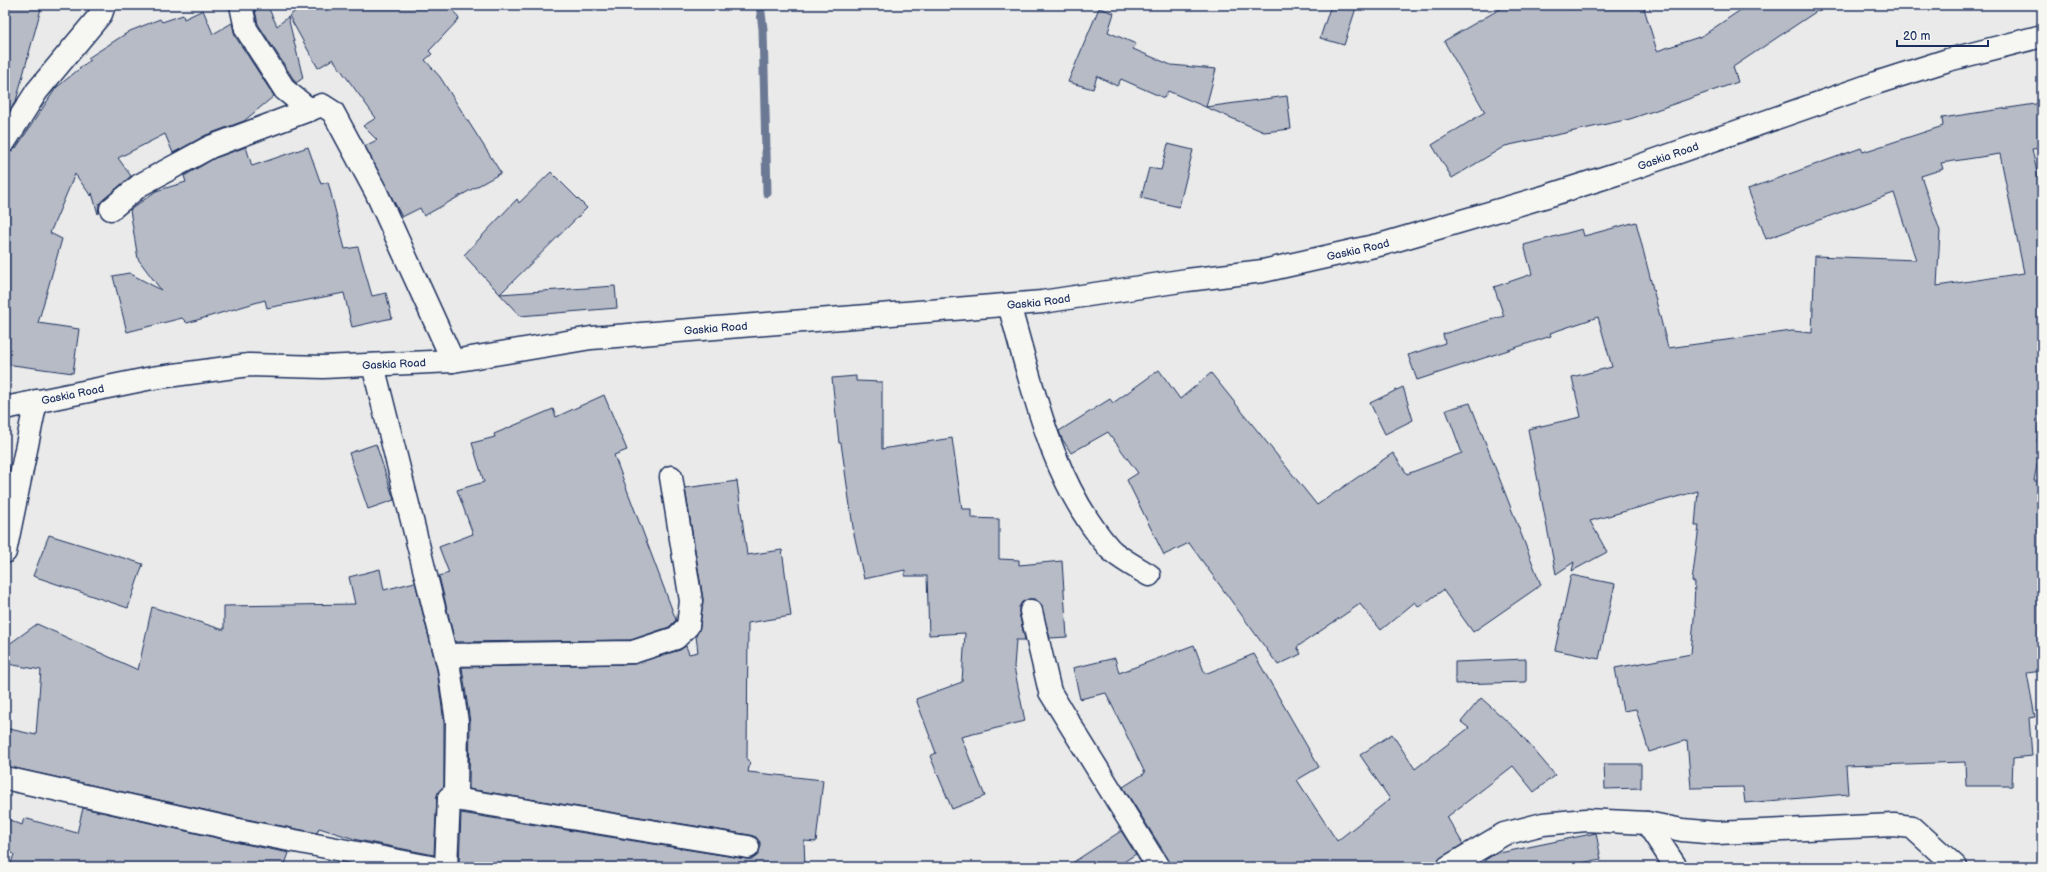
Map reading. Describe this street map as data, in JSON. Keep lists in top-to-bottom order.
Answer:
{
  "streets": {
    "street": ["Gaskia Road"]
  },
  "scale_bar": "20 m"
}
